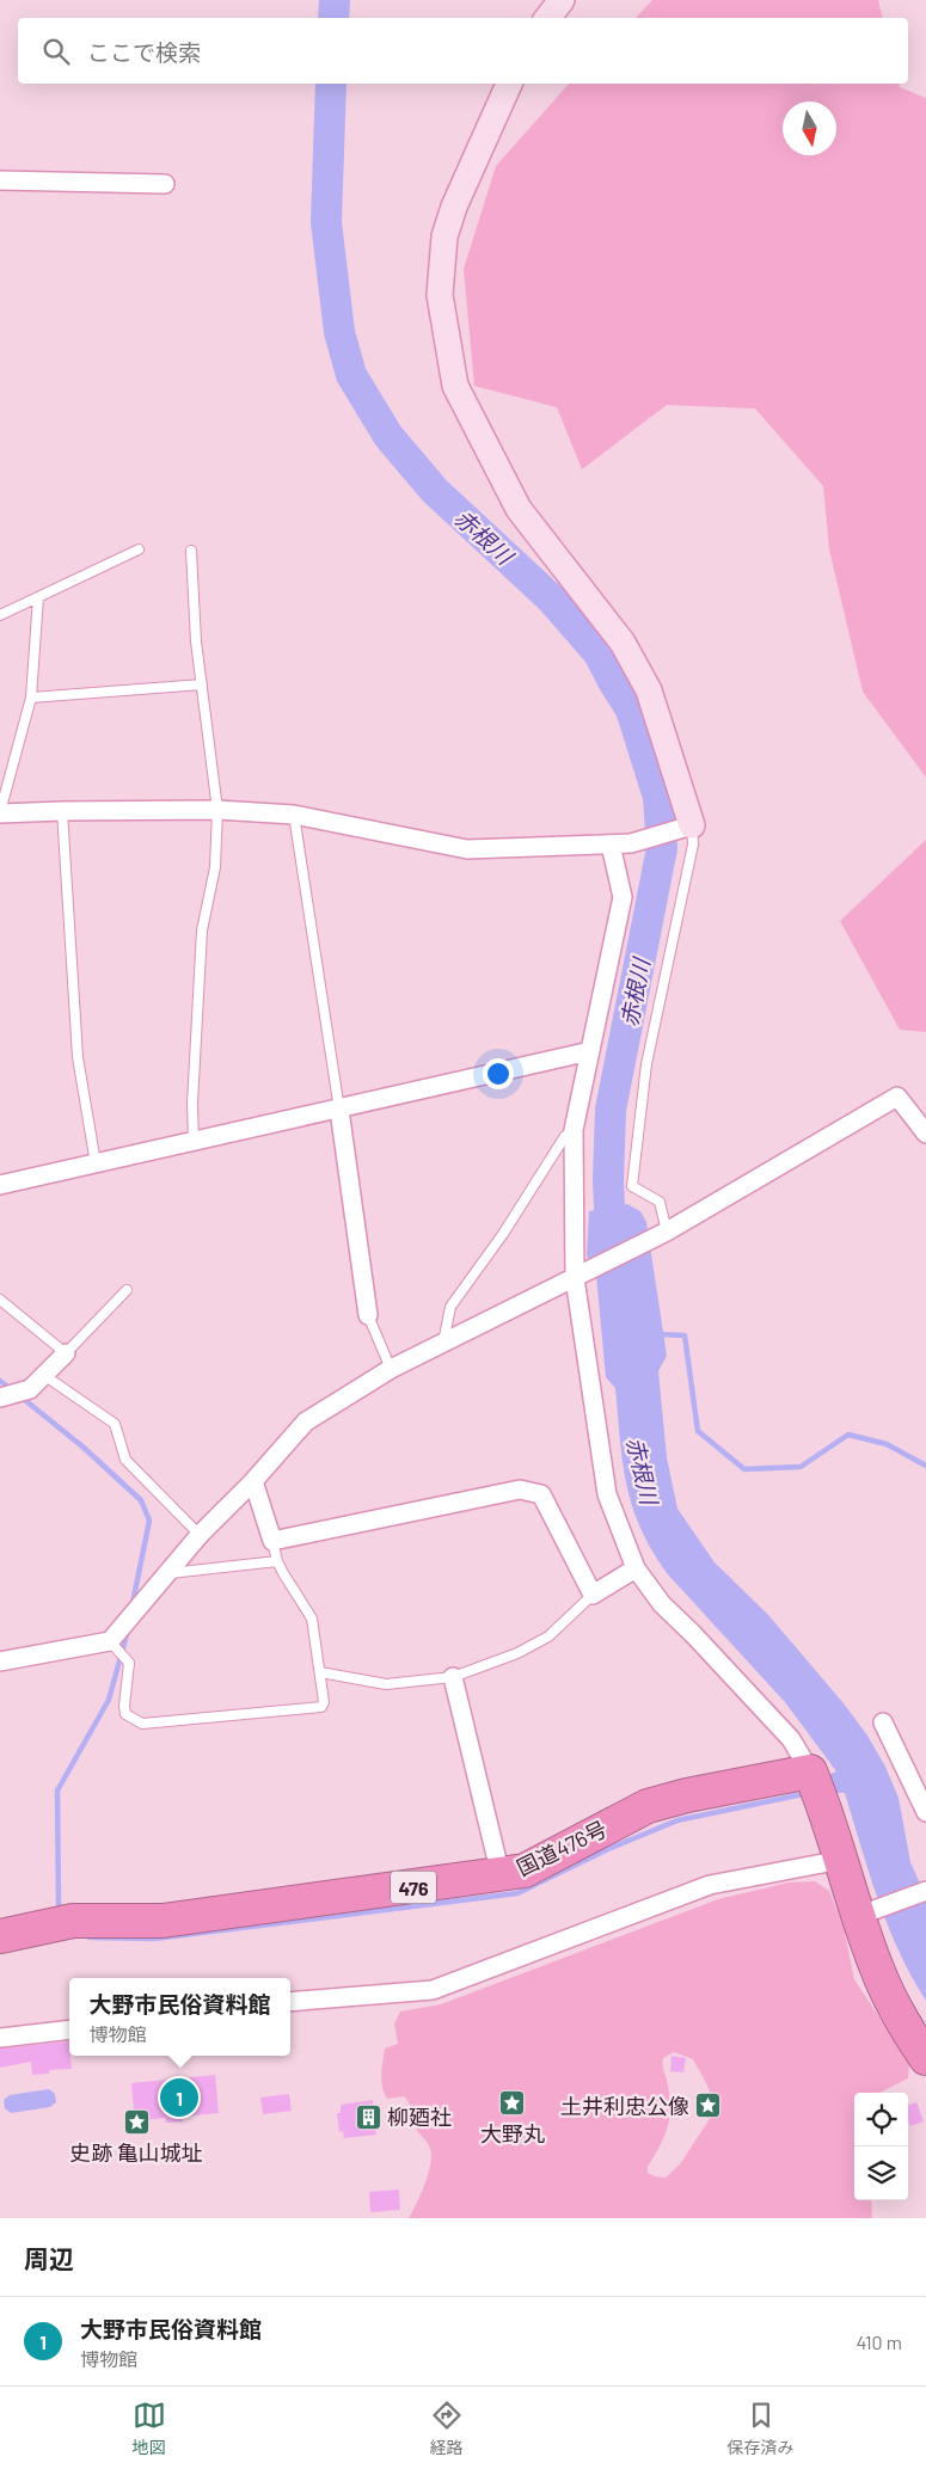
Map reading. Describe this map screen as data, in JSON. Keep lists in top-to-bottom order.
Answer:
{
  "streets": {
    "highway": ["国道476号", "476"]
  },
  "water": ["赤根川"],
  "places": {
    "place": ["大野丸", "土井利忠公像", "史跡 亀山城址"],
    "building": ["柳廼社"]
  },
  "north": "bottom",
  "page": {
    "search": "ここで検索",
    "popup": ["大野市民俗資料館", "博物館"],
    "pins": "1",
    "heading": "周辺",
    "list": [
      {
        "mark": "1",
        "name": "大野市民俗資料館",
        "note": "博物館",
        "value": "410 m"
      }
    ],
    "nav": ["地図", "経路", "保存済み"]
  }
}
